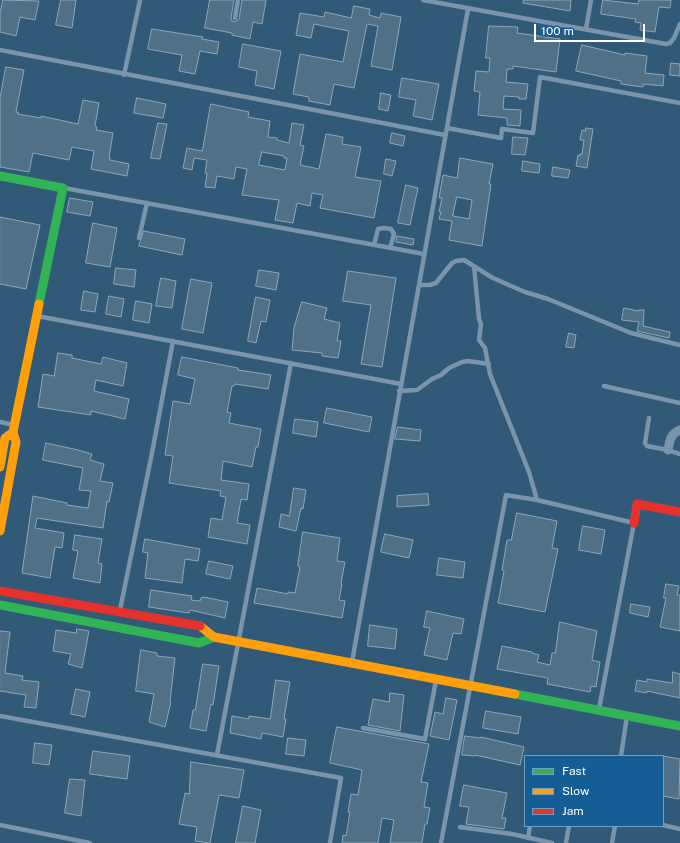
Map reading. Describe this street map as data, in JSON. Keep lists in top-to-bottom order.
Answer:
{
  "legend": ["Fast", "Slow", "Jam"],
  "scale_bar": "100 m"
}
